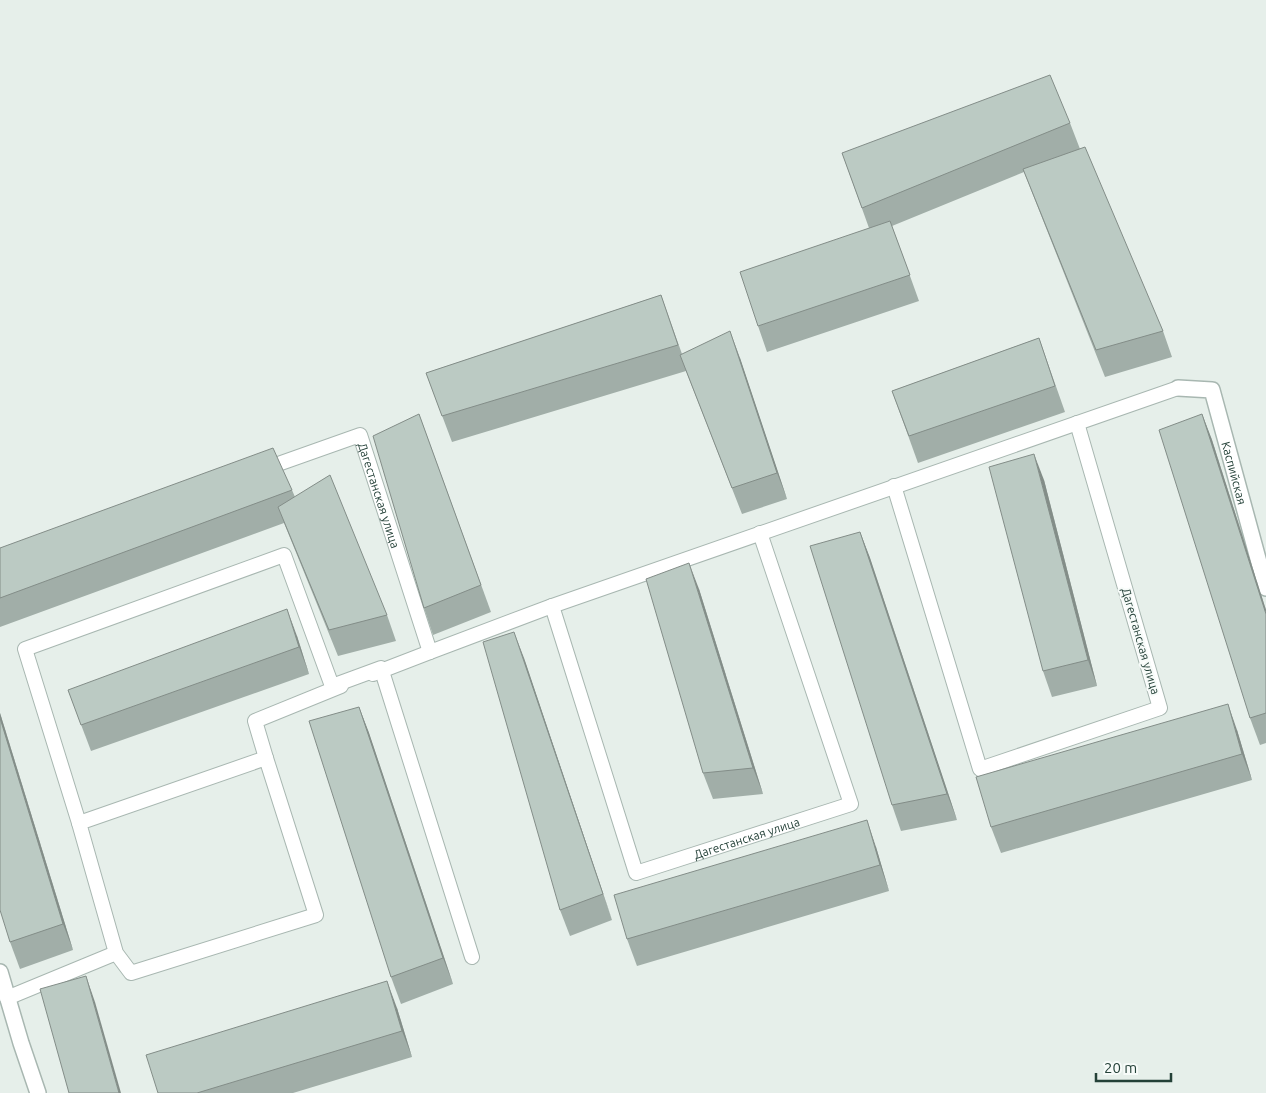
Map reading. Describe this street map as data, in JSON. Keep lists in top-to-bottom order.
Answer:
{
  "streets": {
    "street": ["Каспийская"],
    "lane": ["Дагестанская улица"]
  },
  "scale_bar": "20 m"
}
